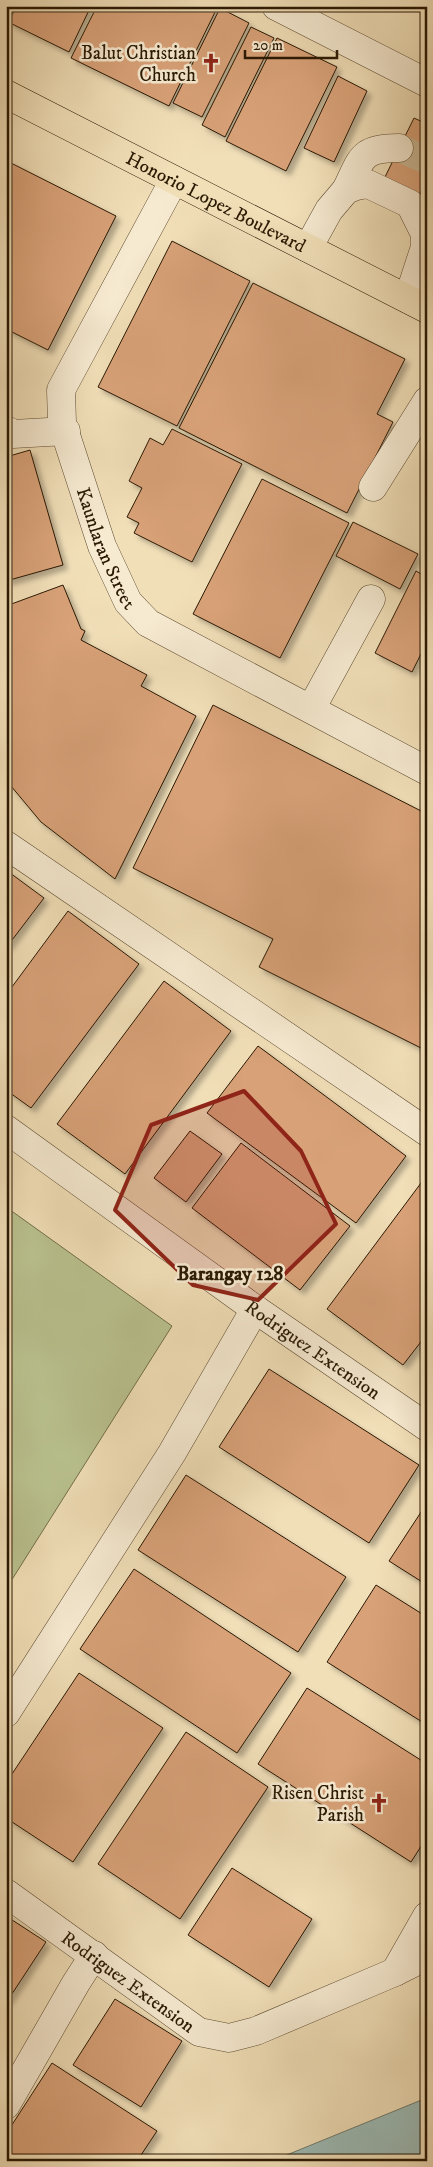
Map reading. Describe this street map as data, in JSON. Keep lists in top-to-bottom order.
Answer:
{
  "streets": {
    "main road": ["Honorio Lopez Boulevard"],
    "street": ["Kaunlaran Street", "Rodriguez Extension"]
  },
  "crossings": [
    ["Honorio Lopez Boulevard", "Kaunlaran Street"]
  ],
  "districts": ["Barangay 128"],
  "places": {
    "church": ["Balut Christian Church", "Risen Christ Parish"]
  },
  "scale_bar": "20 m"
}
